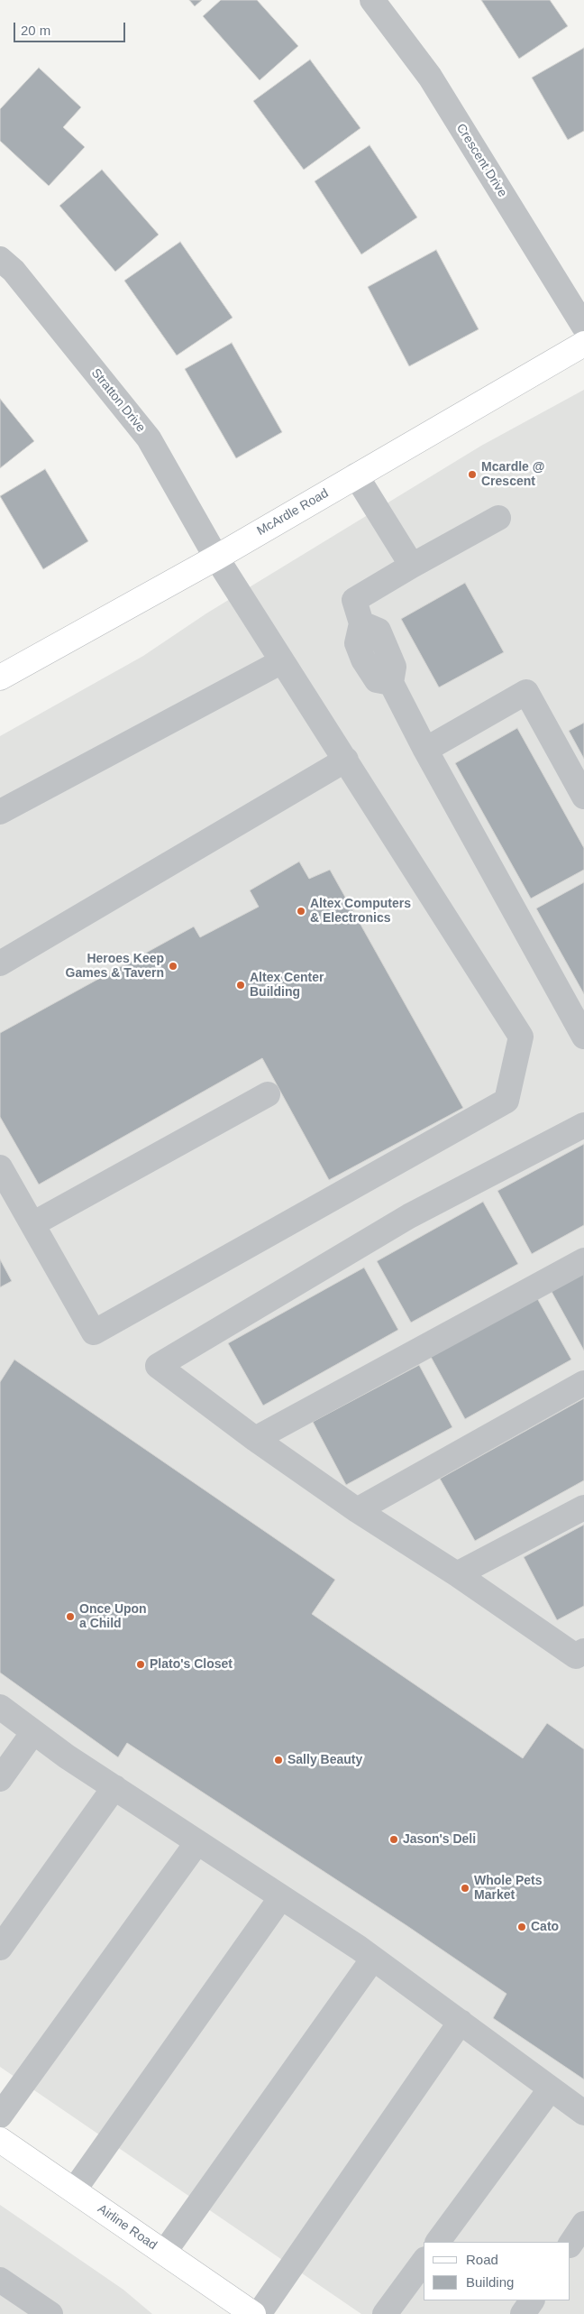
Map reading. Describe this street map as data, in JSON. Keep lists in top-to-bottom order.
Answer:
{
  "streets": {
    "main road": ["McArdle Road", "Airline Road"],
    "street": ["Crescent Drive", "Stratton Drive"]
  },
  "crossings": [
    ["Stratton Drive", "McArdle Road"]
  ],
  "places": [
    "Mcardle @ Crescent",
    "Altex Computers & Electronics",
    "Heroes Keep Games & Tavern",
    "Altex Center Building",
    "Once Upon a Child",
    "Plato's Closet",
    "Sally Beauty",
    "Jason's Deli",
    "Whole Pets Market",
    "Cato"
  ],
  "legend": ["Road", "Building"],
  "scale_bar": "20 m"
}
